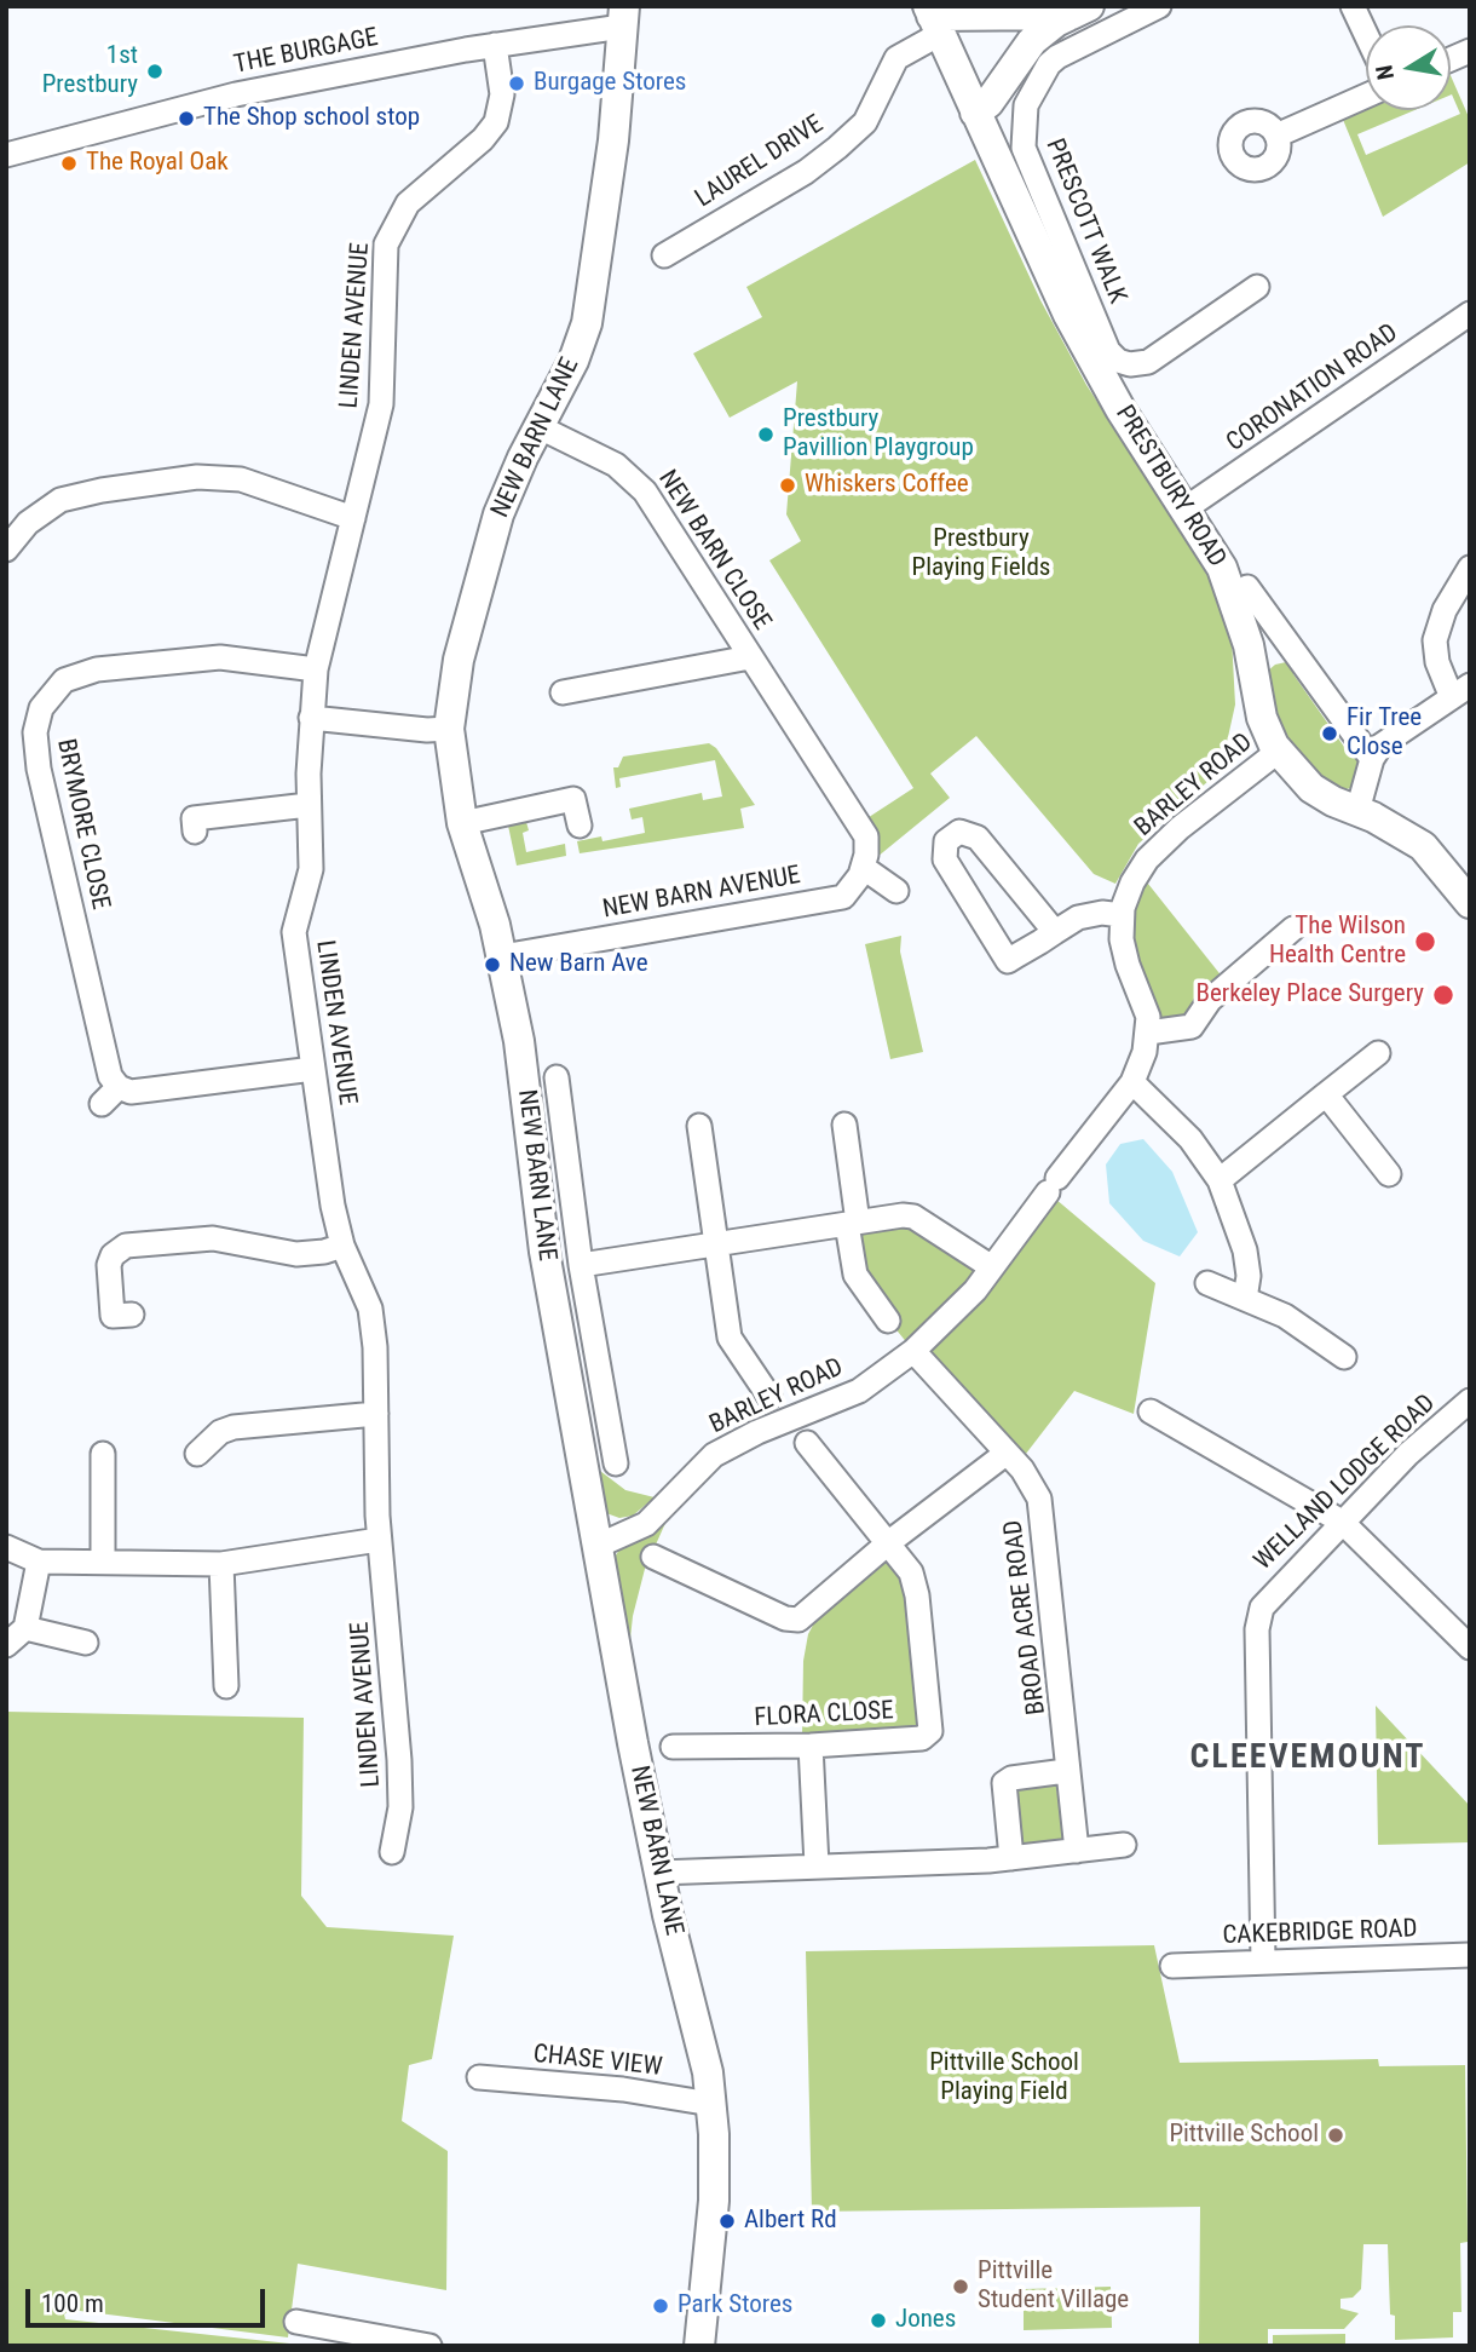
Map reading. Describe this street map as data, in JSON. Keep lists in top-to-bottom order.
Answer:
{
  "streets": {
    "main road": ["NEW BARN LANE", "PRESTBURY ROAD"],
    "street": [
      "THE BURGAGE",
      "LAUREL DRIVE",
      "PRESCOTT WALK",
      "LINDEN AVENUE",
      "CORONATION ROAD",
      "NEW BARN CLOSE",
      "BARLEY ROAD",
      "BRYMORE CLOSE",
      "NEW BARN AVENUE",
      "WELLAND LODGE ROAD",
      "BROAD ACRE ROAD",
      "FLORA CLOSE",
      "CAKEBRIDGE ROAD",
      "CHASE VIEW"
    ]
  },
  "crossings": [
    ["THE BURGAGE", "LINDEN AVENUE"],
    ["THE BURGAGE", "NEW BARN LANE"],
    ["LAUREL DRIVE", "PRESTBURY ROAD"],
    ["LINDEN AVENUE", "BRYMORE CLOSE"],
    ["CORONATION ROAD", "PRESTBURY ROAD"],
    ["NEW BARN LANE", "NEW BARN CLOSE"],
    ["NEW BARN LANE", "BARLEY ROAD"],
    ["NEW BARN LANE", "NEW BARN AVENUE"],
    ["NEW BARN LANE", "CHASE VIEW"],
    ["PRESTBURY ROAD", "BARLEY ROAD"],
    ["NEW BARN CLOSE", "NEW BARN AVENUE"],
    ["BARLEY ROAD", "BROAD ACRE ROAD"],
    ["WELLAND LODGE ROAD", "CAKEBRIDGE ROAD"]
  ],
  "districts": ["CLEEVEMOUNT"],
  "parks": ["Prestbury Playing Fields", "Pittville School Playing Field"],
  "places": [
    "1st Prestbury",
    "Burgage Stores",
    "The Shop school stop",
    "The Royal Oak",
    "Prestbury Pavillion Playgroup",
    "Whiskers Coffee",
    "Fir Tree Close",
    "The Wilson Health Centre",
    "New Barn Ave",
    "Berkeley Place Surgery",
    "Pittville School",
    "Albert Rd",
    "Pittville Student Village",
    "Park Stores",
    "Jones"
  ],
  "scale_bar": "100 m",
  "north": "left"
}
